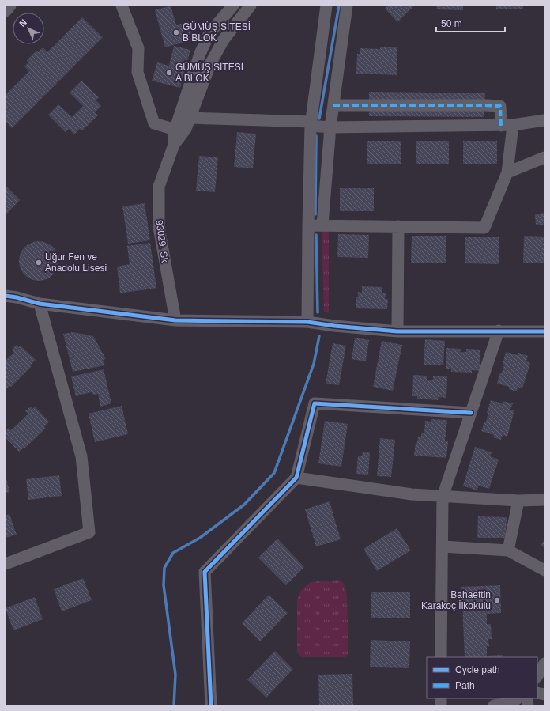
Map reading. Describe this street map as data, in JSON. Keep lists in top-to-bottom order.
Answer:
{
  "streets": {
    "street": ["93029. Sk"]
  },
  "places": [
    "GÜMÜŞ SİTESİ B BLOK",
    "GÜMÜŞ SİTESİ A BLOK",
    "Uğur Fen ve Anadolu Lisesi",
    "Bahaettin Karakoç İlkokulu"
  ],
  "legend": ["Cycle path", "Path"],
  "scale_bar": "50 m",
  "north": "top left"
}
